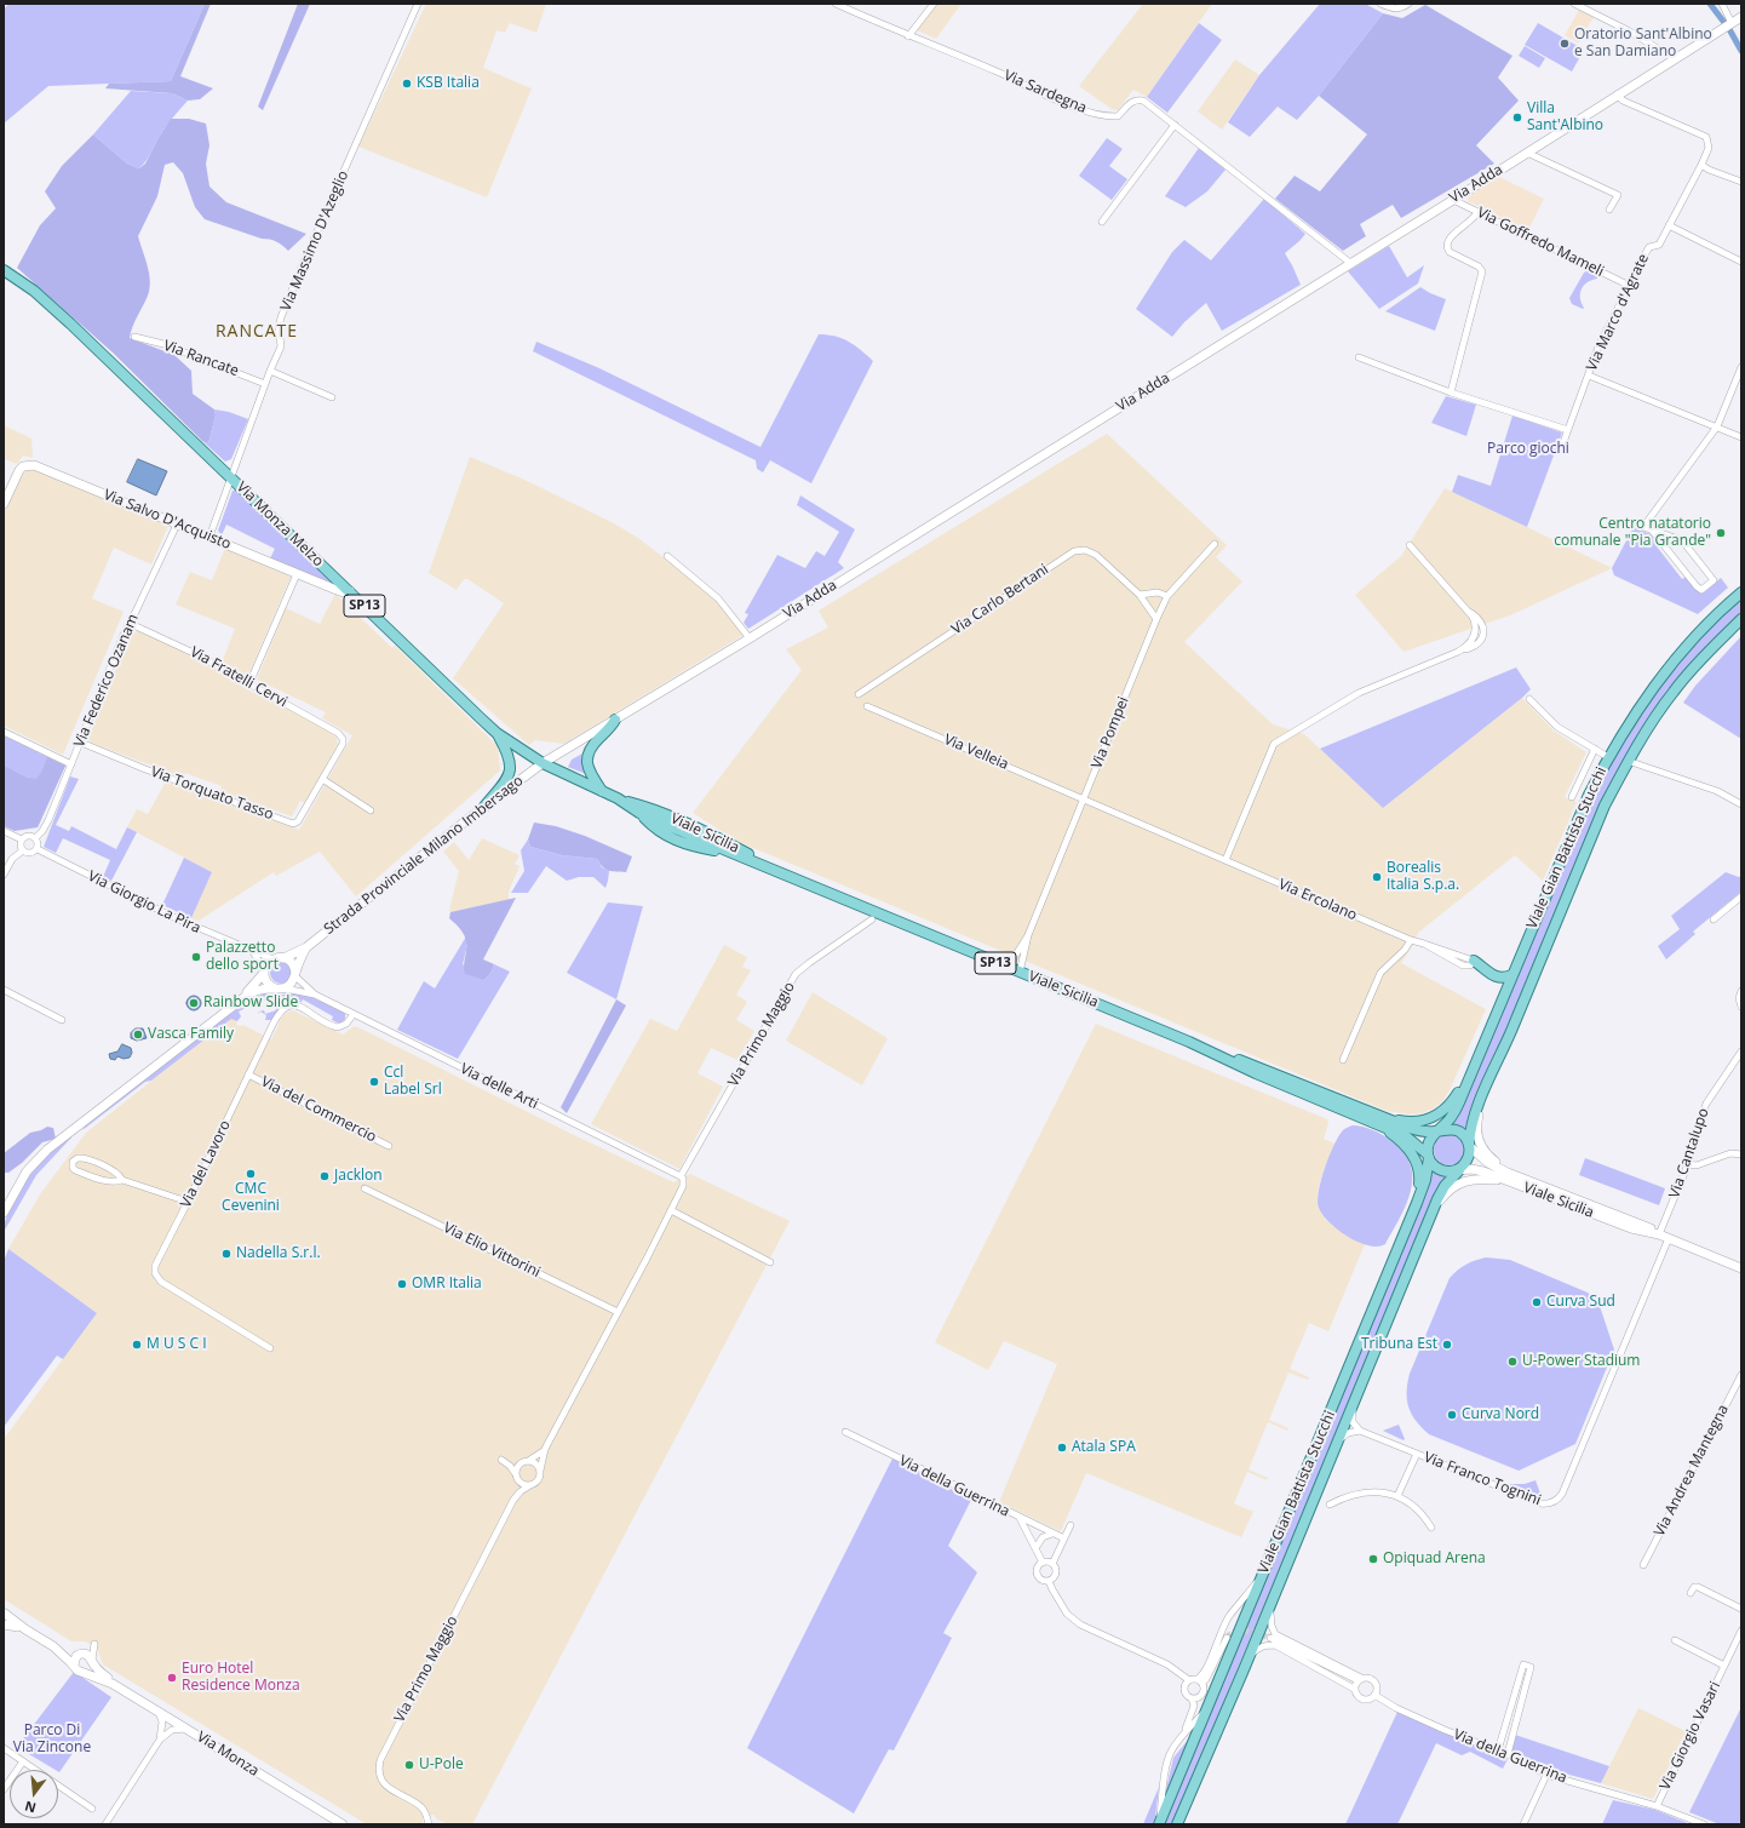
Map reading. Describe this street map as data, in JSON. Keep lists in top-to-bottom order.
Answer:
{
  "streets": {
    "main road": [
      "Via Adda",
      "Via Salvo D'Acquisto",
      "Via Monza Melzo",
      "SP13",
      "Viale Sicilia",
      "Viale Gian Battista Stucchi",
      "Strada Provinciale Milano Imbersago",
      "Via Monza"
    ],
    "street": [
      "Via Sardegna",
      "Via Massimo D'Azeglio",
      "Via Goffredo Mameli",
      "Via Marco d'Agrate",
      "Via Rancate",
      "Via Carlo Bertani",
      "Via Fratelli Cervi",
      "Via Federico Ozanam",
      "Via Pompei",
      "Via Velleia",
      "Via Torquato Tasso",
      "Via Ercolano",
      "Via Giorgio La Pira",
      "Via Primo Maggio",
      "Via delle Arti",
      "Via del Commercio",
      "Via Cantalupo",
      "Via del Lavoro",
      "Via Elio Vittorini",
      "Via Andrea Mantegna",
      "Via Franco Tognini",
      "Via della Guerrina",
      "Via Giorgio Vasari"
    ]
  },
  "crossings": [
    ["Via Sardegna", "Via Adda"],
    ["Via Adda", "Via Goffredo Mameli"],
    ["Via Adda", "Via Marco d'Agrate"],
    ["Via Adda", "Via Monza Melzo"],
    ["Via Adda", "Viale Sicilia"],
    ["Via Adda", "Strada Provinciale Milano Imbersago"],
    ["Via Massimo D'Azeglio", "Via Rancate"],
    ["Via Massimo D'Azeglio", "Via Salvo D'Acquisto"],
    ["Via Massimo D'Azeglio", "Via Monza Melzo"],
    ["Via Goffredo Mameli", "Via Marco d'Agrate"],
    ["Via Salvo D'Acquisto", "Via Monza Melzo"],
    ["Via Salvo D'Acquisto", "Via Federico Ozanam"],
    ["Via Monza Melzo", "SP13"],
    ["Via Monza Melzo", "Viale Sicilia"],
    ["Via Monza Melzo", "Strada Provinciale Milano Imbersago"],
    ["Via Carlo Bertani", "Via Pompei"],
    ["Via Fratelli Cervi", "Via Federico Ozanam"],
    ["Via Fratelli Cervi", "Via Torquato Tasso"],
    ["Via Federico Ozanam", "Via Torquato Tasso"],
    ["Via Federico Ozanam", "Via Giorgio La Pira"],
    ["Via Pompei", "Via Velleia"],
    ["Via Pompei", "Viale Sicilia"],
    ["Via Pompei", "Via Ercolano"],
    ["Via Velleia", "Via Ercolano"],
    ["Viale Sicilia", "Viale Gian Battista Stucchi"],
    ["Viale Sicilia", "Strada Provinciale Milano Imbersago"],
    ["Viale Sicilia", "Via Cantalupo"],
    ["Viale Sicilia", "Via Franco Tognini"],
    ["Strada Provinciale Milano Imbersago", "Via Giorgio La Pira"],
    ["Strada Provinciale Milano Imbersago", "Via delle Arti"],
    ["Via Giorgio La Pira", "Via delle Arti"],
    ["Via Primo Maggio", "Via delle Arti"],
    ["Via Primo Maggio", "Via Elio Vittorini"],
    ["Via delle Arti", "Via del Lavoro"],
    ["Via del Commercio", "Via del Lavoro"],
    ["Via della Guerrina", "Via Giorgio Vasari"]
  ],
  "districts": ["RANCATE"],
  "parks": ["Parco giochi", "Parco Di Via Zincone"],
  "places": [
    "Oratorio Sant'Albino e San Damiano",
    "KSB Italia",
    "Villa Sant'Albino",
    "Centro natatorio comunale \"Pia Grande\"",
    "Borealis Italia S.p.a.",
    "Palazzetto dello sport",
    "Rainbow Slide",
    "Vasca Family",
    "Ccl Label Srl",
    "CMC Cevenini",
    "Jacklon",
    "Nadella S.r.l.",
    "OMR Italia",
    "Curva Sud",
    "M U S C I",
    "Tribuna Est",
    "U-Power Stadium",
    "Curva Nord",
    "Atala SPA",
    "Opiquad Arena",
    "Euro Hotel Residence Monza",
    "U-Pole"
  ],
  "north": "bottom"
}
